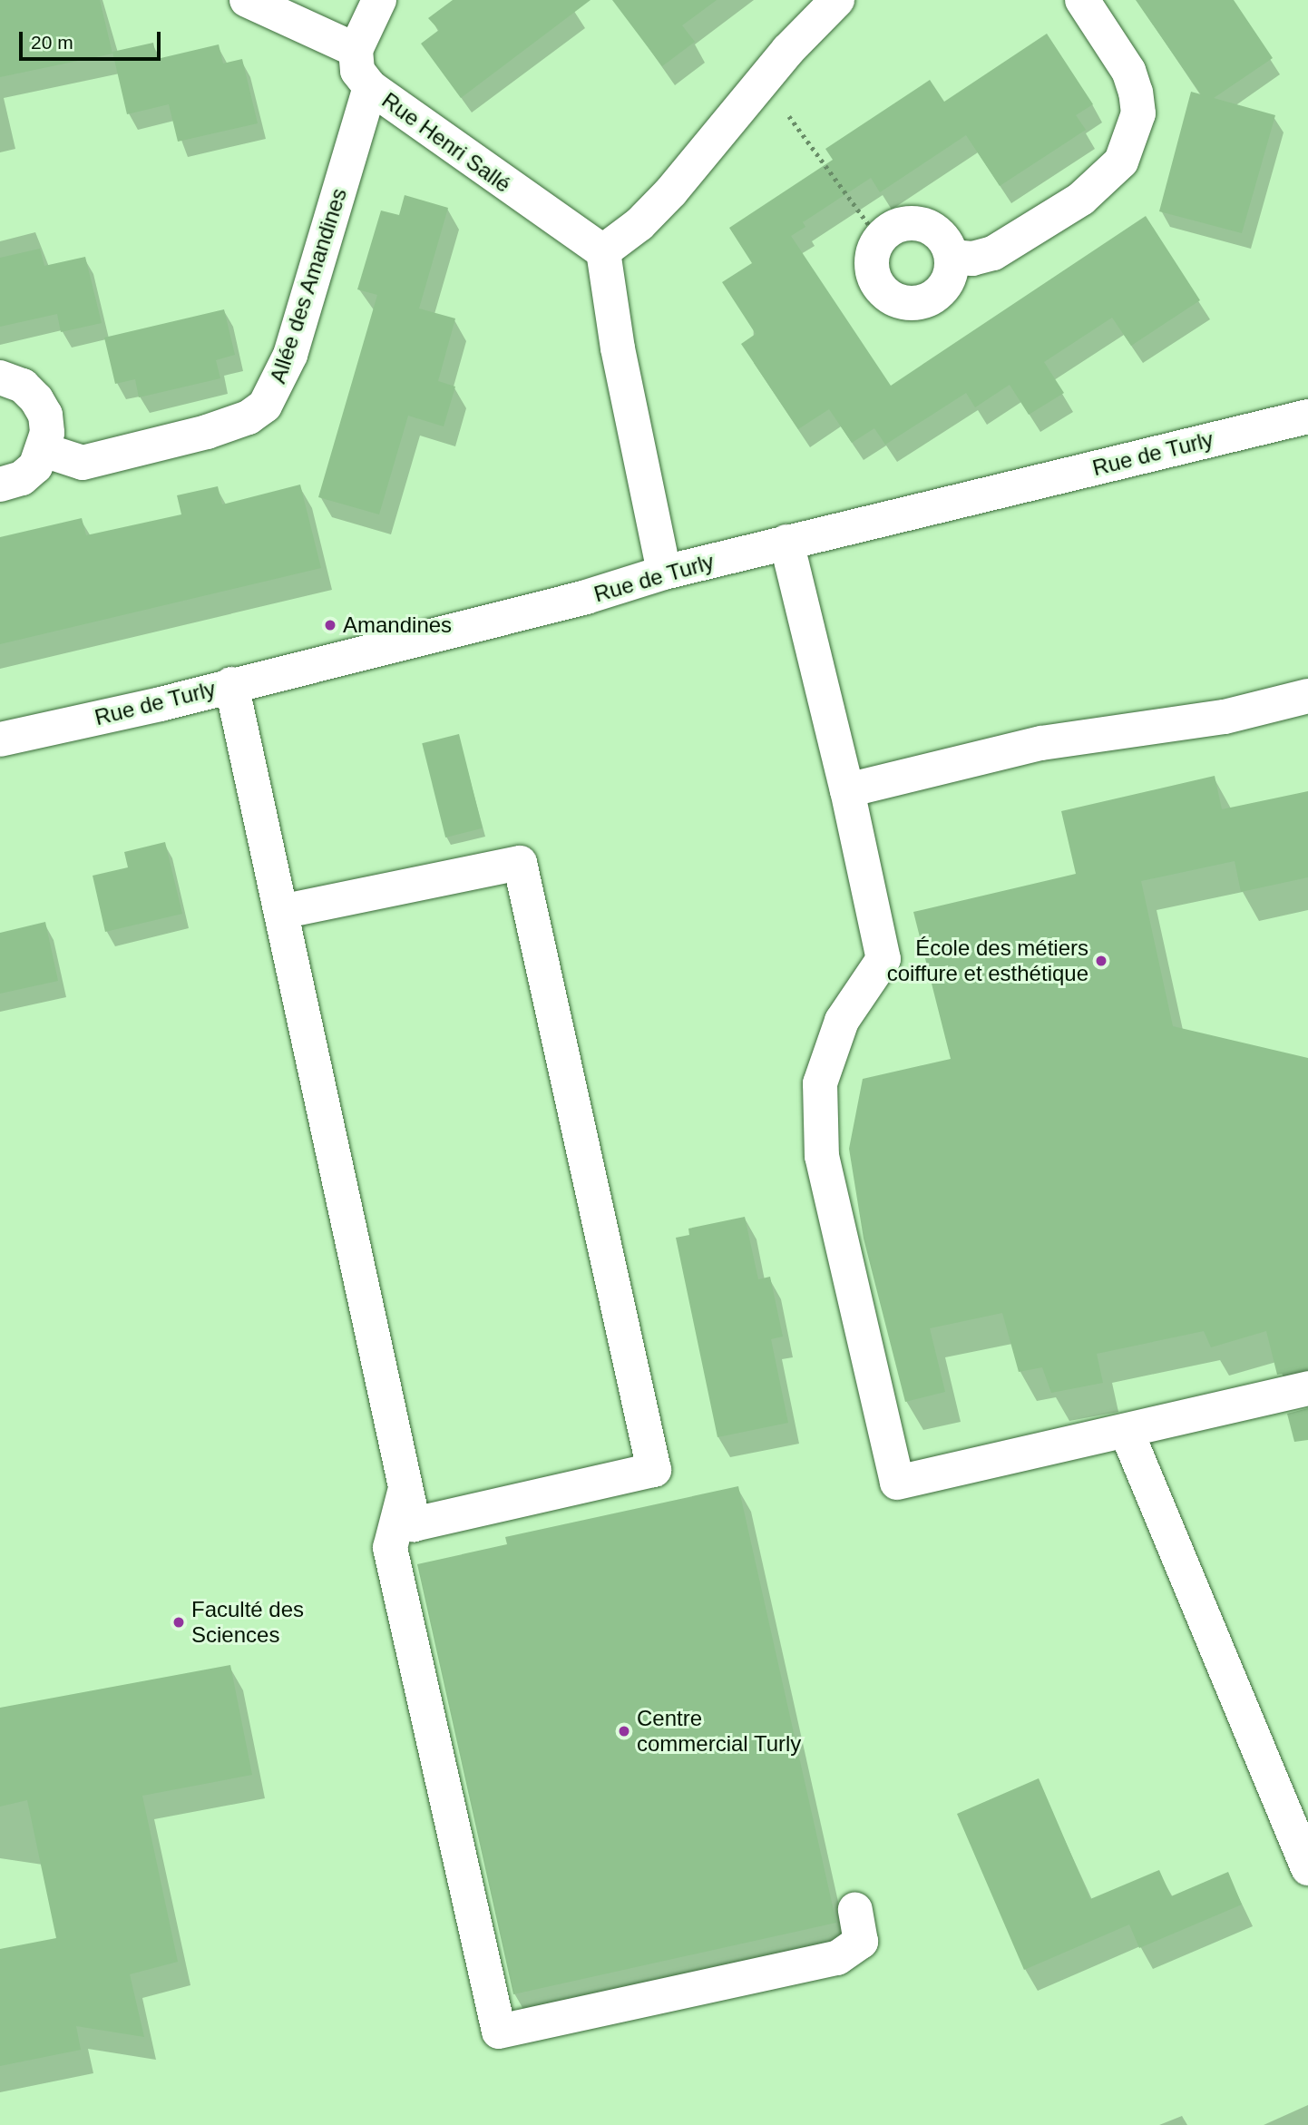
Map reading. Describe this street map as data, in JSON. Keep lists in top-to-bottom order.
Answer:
{
  "streets": {
    "street": ["Rue Henri Sallé", "Allée des Amandines", "Rue de Turly"]
  },
  "crossings": [
    ["Rue Henri Sallé", "Allée des Amandines"]
  ],
  "places": [
    "Amandines",
    "École des métiers coiffure et esthétique",
    "Faculté des Sciences",
    "Centre commercial Turly"
  ],
  "scale_bar": "20 m"
}
